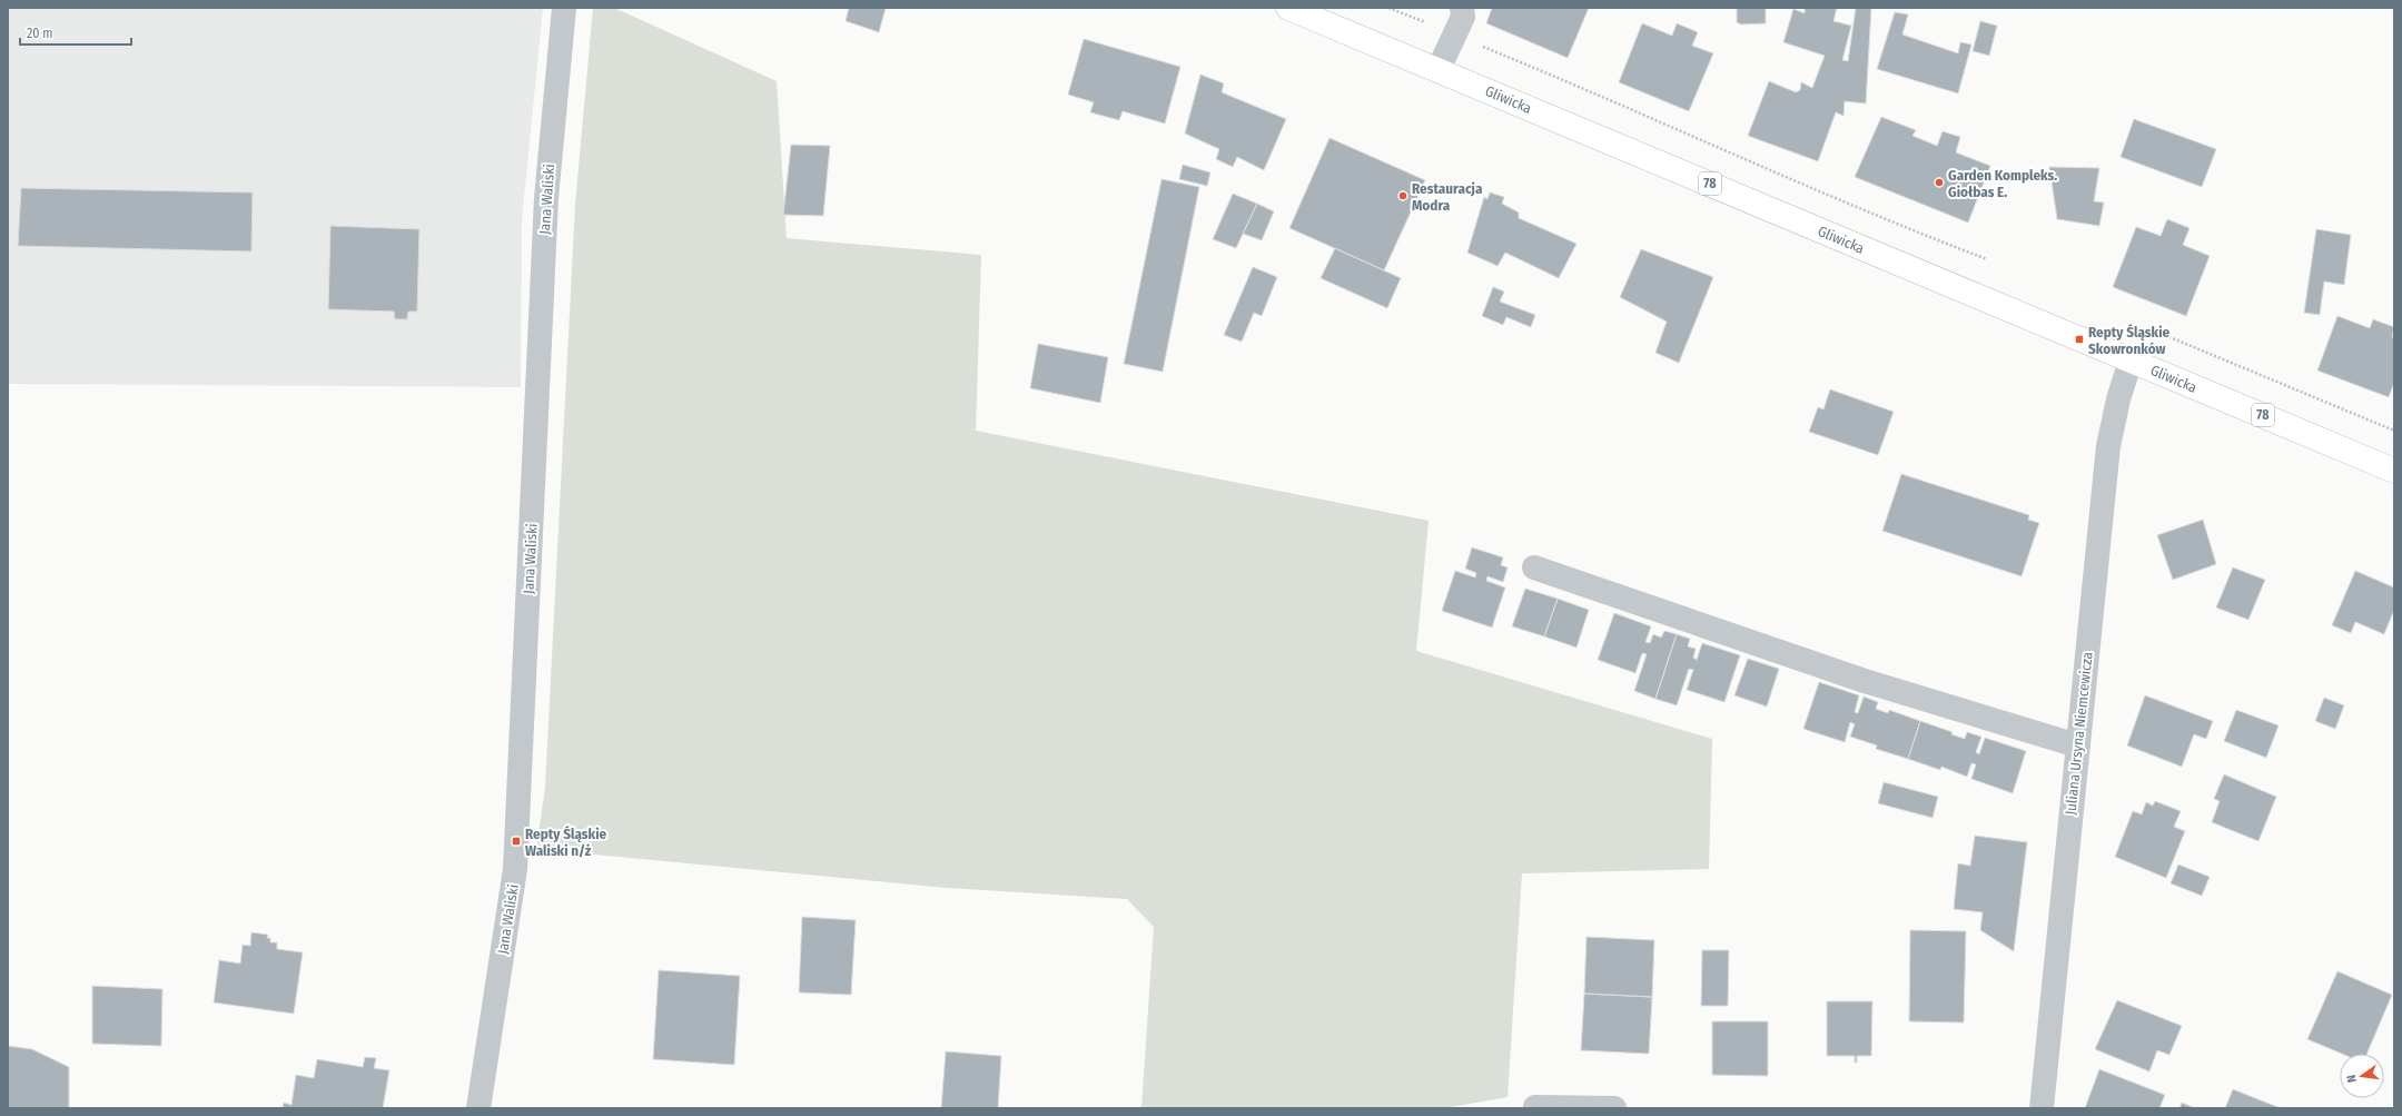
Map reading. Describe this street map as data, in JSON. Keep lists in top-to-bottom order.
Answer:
{
  "streets": {
    "main road": ["Gliwicka", "78"],
    "street": ["Jana Waliski", "Juliana Ursyna Niemcewicza"]
  },
  "crossings": [
    ["Gliwicka", "Juliana Ursyna Niemcewicza"]
  ],
  "places": {
    "other": ["Garden Kompleks. Giołbas E.", "Restauracja Modra"],
    "transit": ["Repty Śląskie Skowronków", "Repty Śląskie Waliski n/ż"]
  },
  "scale_bar": "20 m",
  "north": "left"
}
